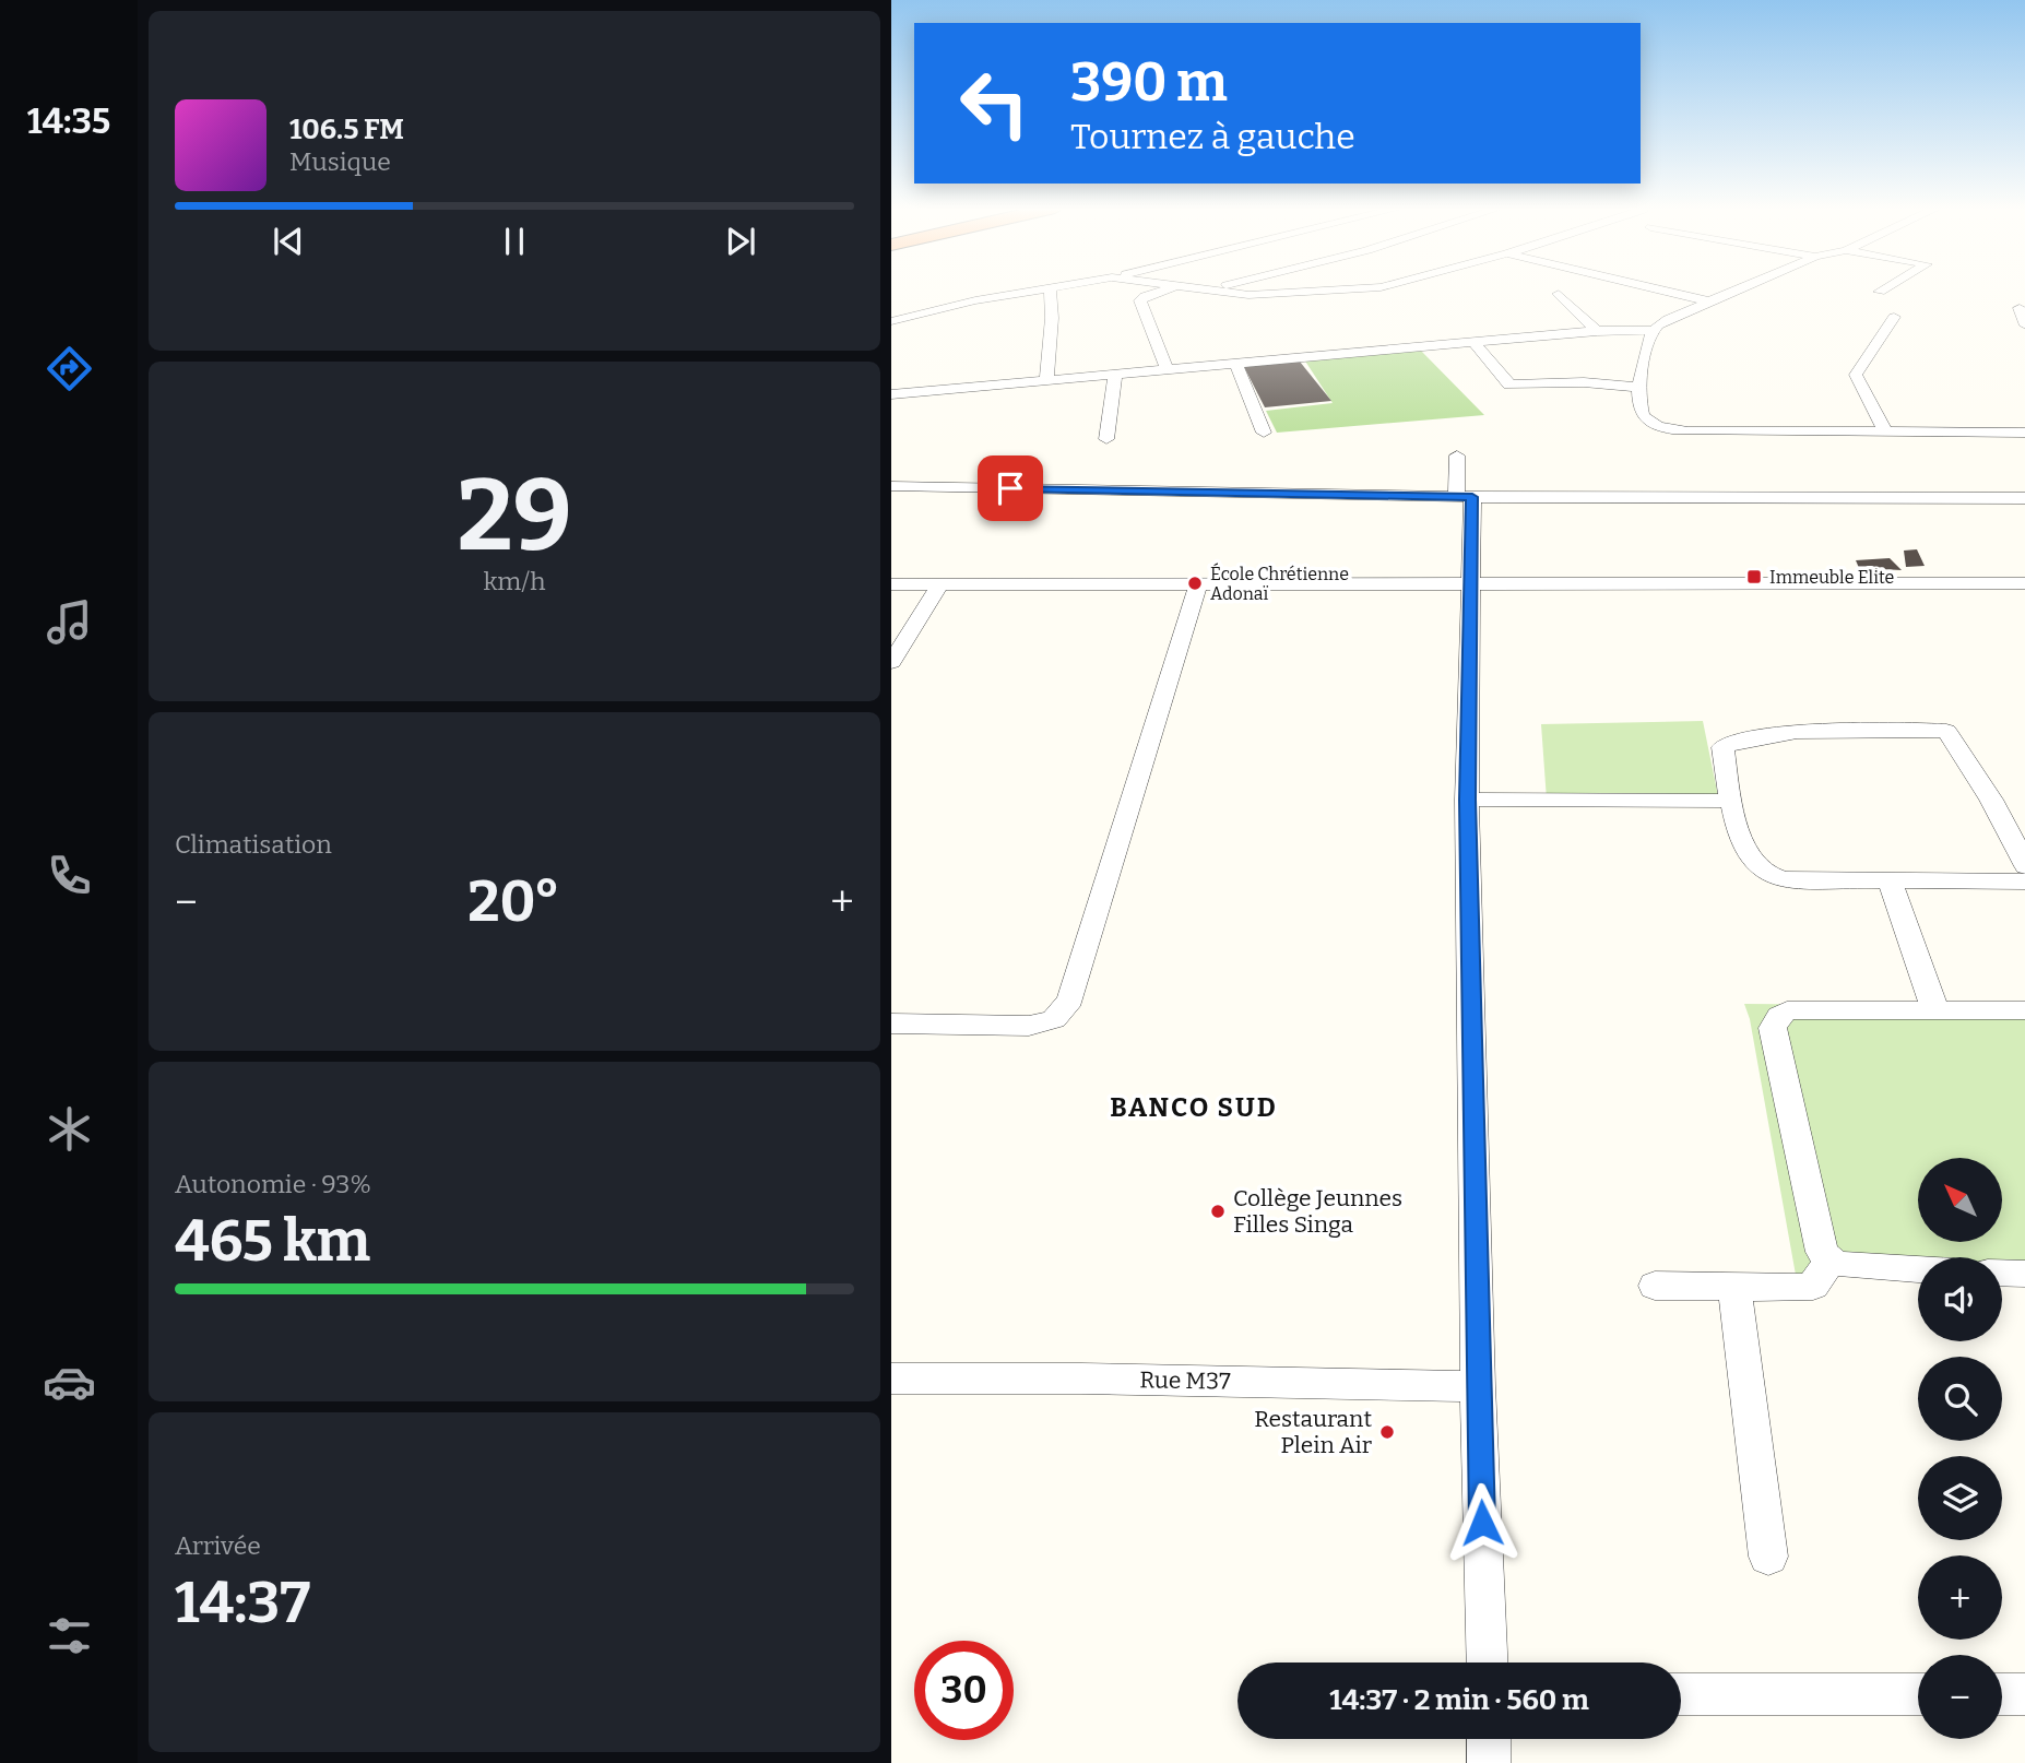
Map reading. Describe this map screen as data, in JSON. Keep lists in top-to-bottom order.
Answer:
{
  "streets": {
    "street": ["Rue M37"]
  },
  "districts": ["BANCO SUD"],
  "places": {
    "transit": ["Immeuble Elite"],
    "other": ["École Chrétienne Adonaï", "Collège Jeunnes Filles Singa", "Restaurant Plein Air"]
  },
  "north": "top left",
  "page": {
    "tabs": "14:35",
    "turn": ["390 m", "Tournez à gauche"],
    "song": ["106.5 FM", "Musique"],
    "tile": [
      ["29", "km/h"],
      "Climatisation",
      ["Autonomie · 93%", "465 km"],
      ["Arrivée", "14:37"]
    ],
    "heat": ["−", "20°", "+"],
    "map_buttons": ["+", "−"],
    "limit": "30",
    "trip": "14:37 · 2 min · 560 m"
  }
}
